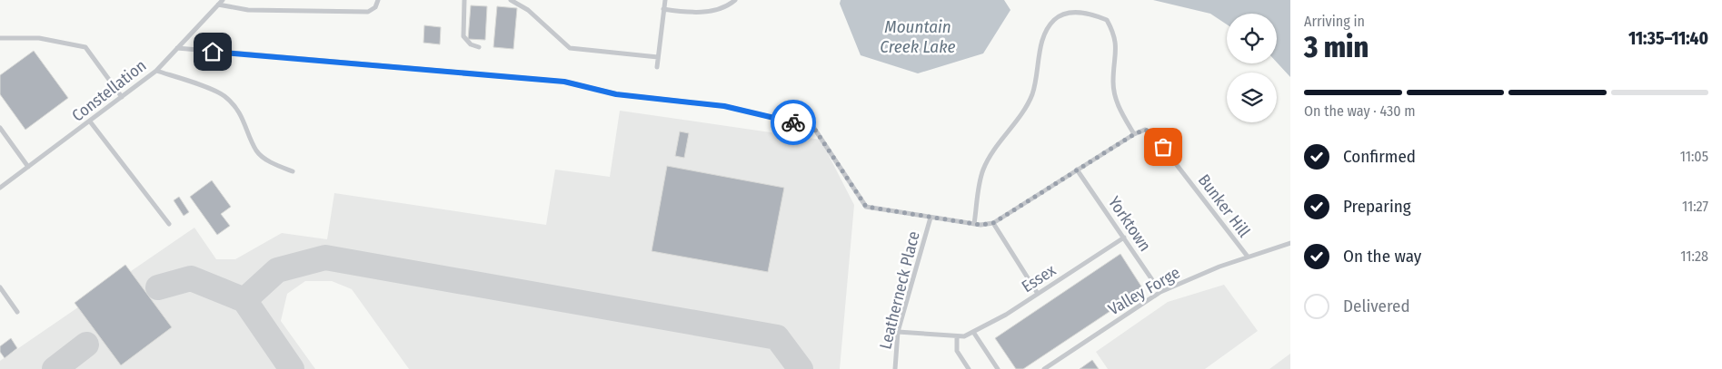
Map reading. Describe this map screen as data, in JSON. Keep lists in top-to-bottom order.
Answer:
{
  "streets": {
    "lane": [
      "Constellation",
      "Bunker Hill",
      "Yorktown",
      "Essex",
      "Leatherneck Place",
      "Valley Forge"
    ]
  },
  "crossings": [
    ["Bunker Hill", "Valley Forge"],
    ["Yorktown", "Essex"],
    ["Yorktown", "Valley Forge"]
  ],
  "water": ["Mountain Creek Lake"],
  "page": {
    "heading": ["3 min", "Arriving in", "11:35–11:40"],
    "bar": "On the way · 430 m",
    "list": [
      ["Confirmed", "11:05"],
      ["Preparing", "11:27"],
      ["On the way", "11:28"],
      "Delivered"
    ]
  }
}
